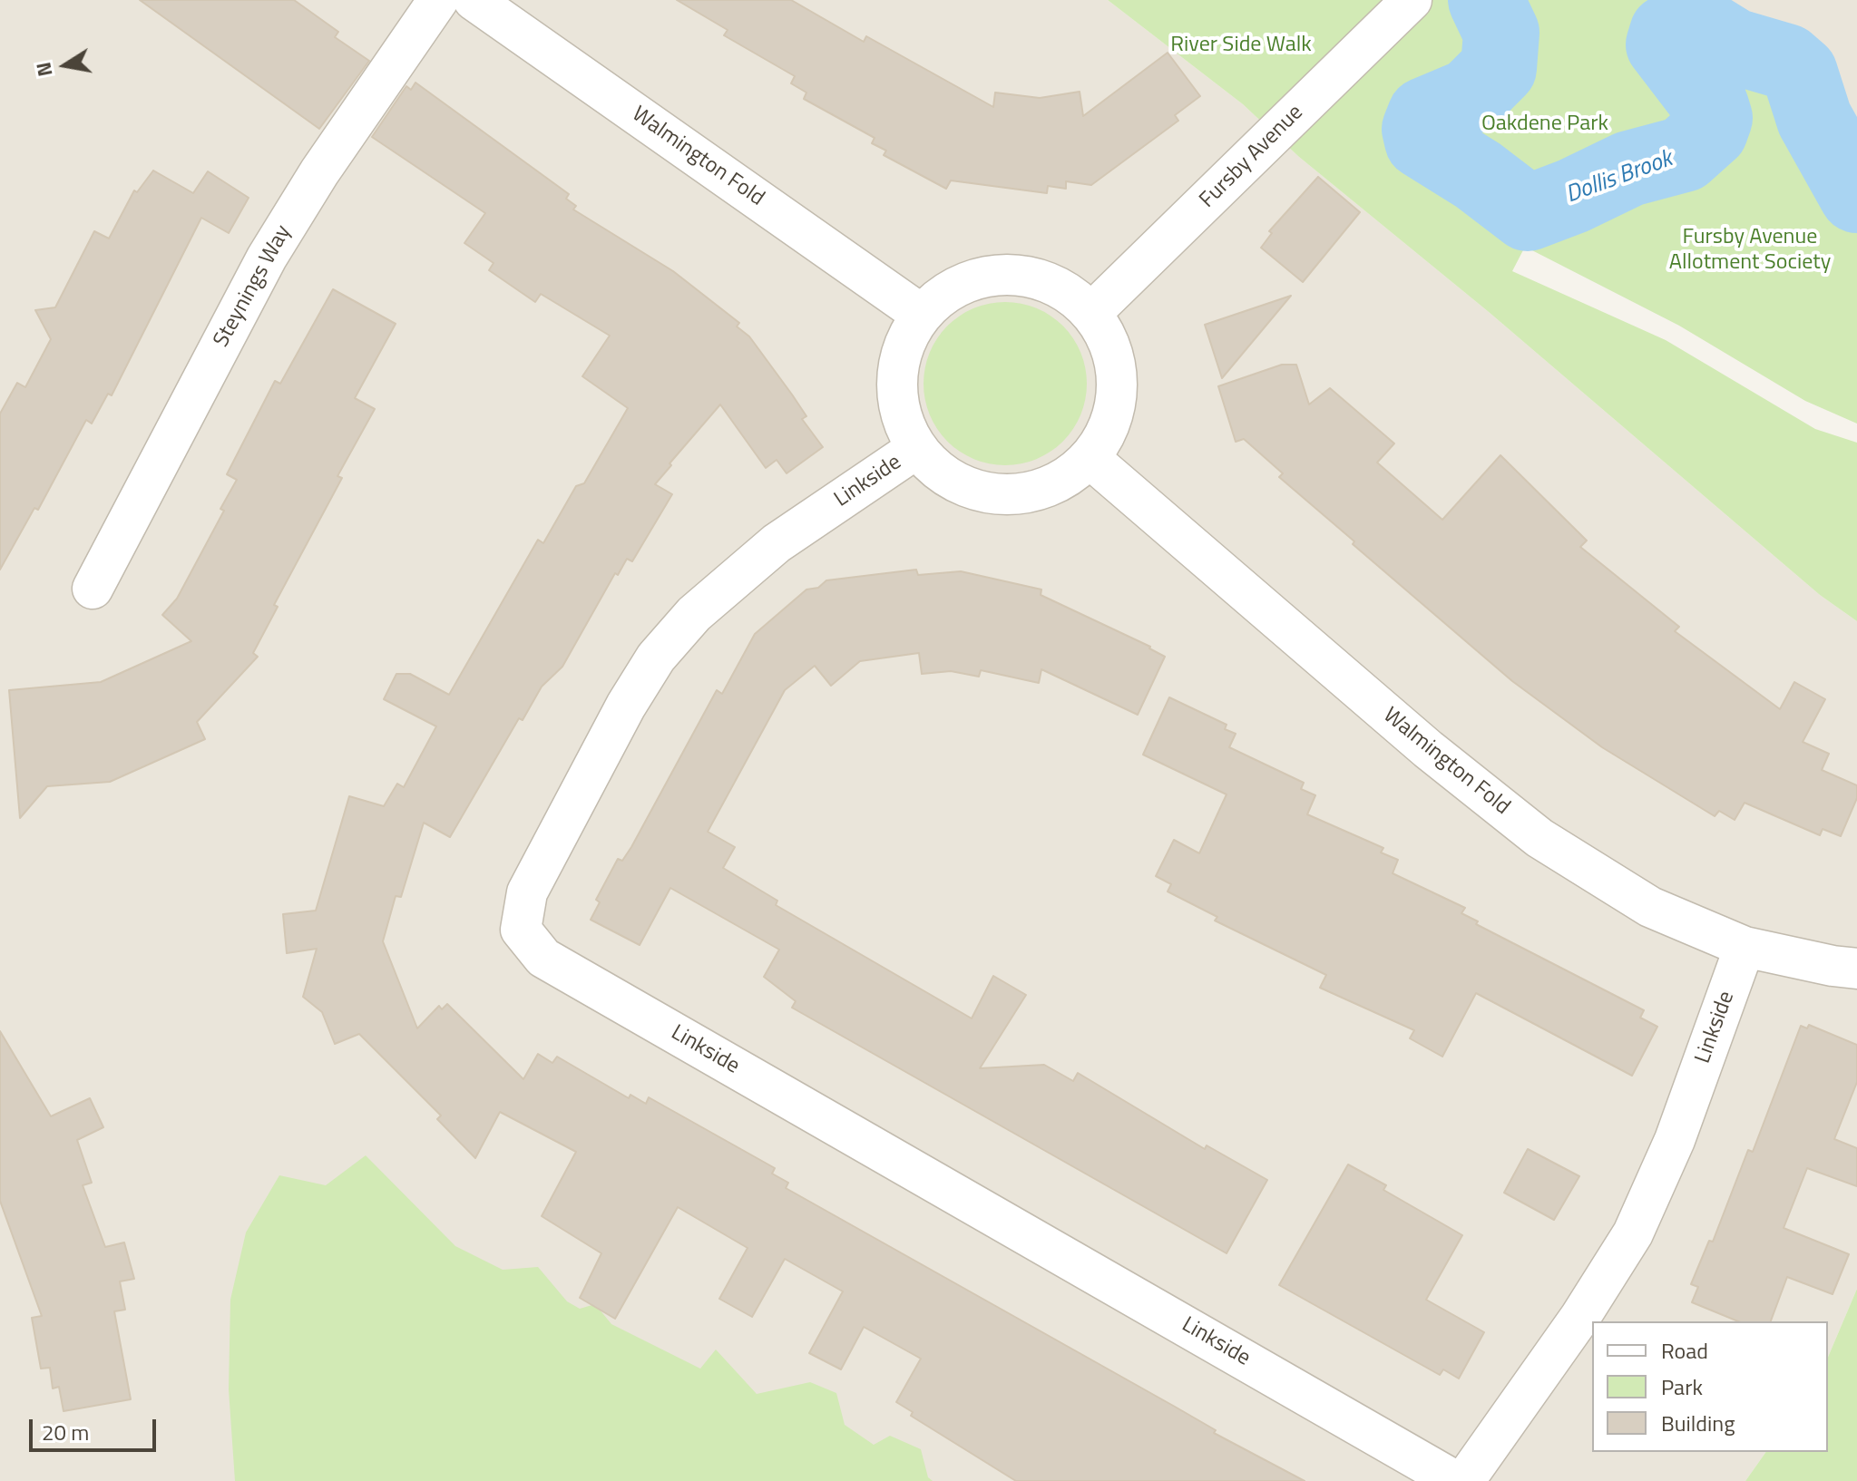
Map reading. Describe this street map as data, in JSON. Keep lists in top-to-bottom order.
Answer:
{
  "streets": {
    "street": [
      "Walmington Fold",
      "Fursby Avenue",
      "Steynings Way",
      "Linkside"
    ]
  },
  "crossings": [
    ["Walmington Fold", "Fursby Avenue"],
    ["Walmington Fold", "Linkside"],
    ["Fursby Avenue", "Linkside"]
  ],
  "water": ["Dollis Brook"],
  "parks": ["River Side Walk", "Oakdene Park", "Fursby Avenue Allotment Society"],
  "legend": ["Road", "Park", "Building"],
  "scale_bar": "20 m",
  "north": "left"
}
